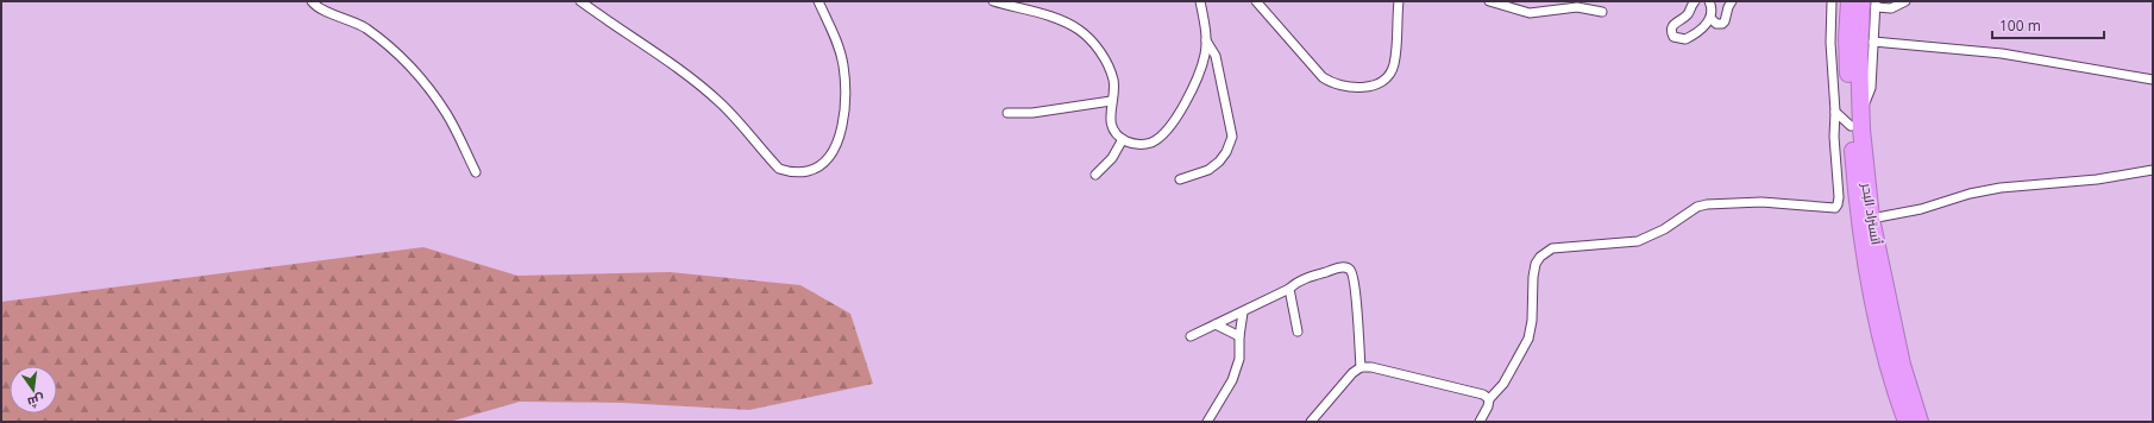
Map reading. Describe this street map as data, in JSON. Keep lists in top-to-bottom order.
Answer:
{
  "streets": {
    "highway": ["أتستراد البحر"]
  },
  "scale_bar": "100 m",
  "north": "bottom"
}
